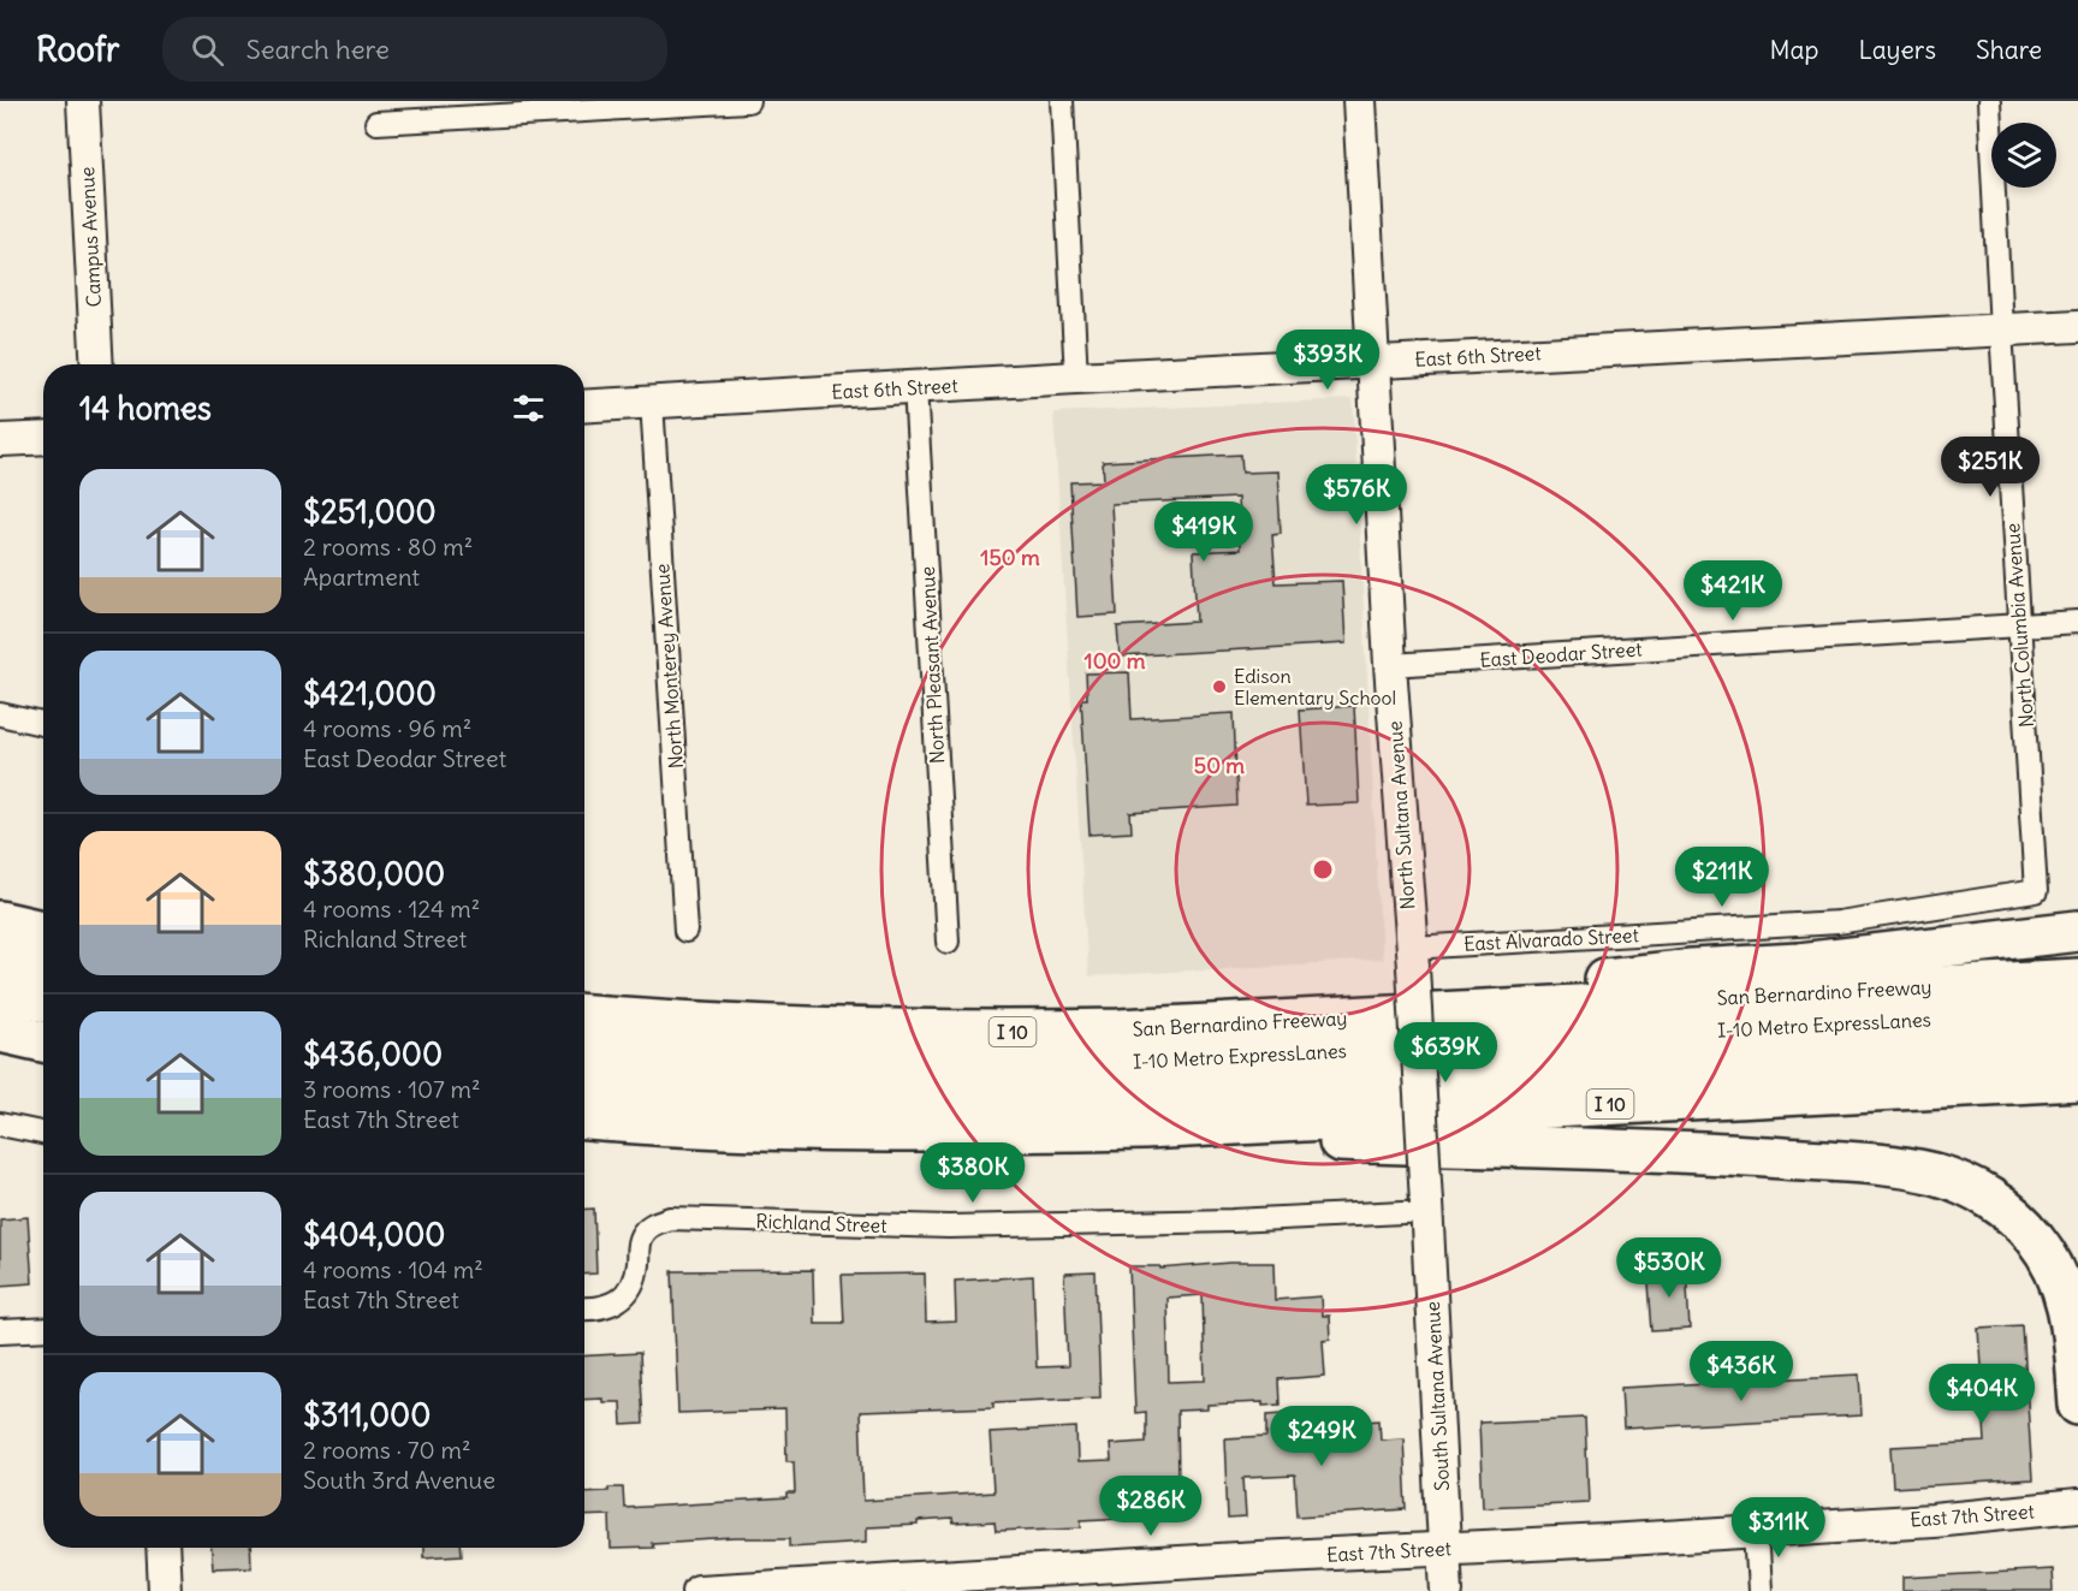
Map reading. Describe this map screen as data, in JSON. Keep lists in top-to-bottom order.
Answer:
{
  "streets": {
    "highway": ["San Bernardino Freeway", "I-10 Metro ExpressLanes", "I 10"],
    "street": [
      "Campus Avenue",
      "East 6th Street",
      "North Columbia Avenue",
      "East Deodar Street",
      "North Pleasant Avenue",
      "North Monterey Avenue",
      "North Sultana Avenue",
      "East Alvarado Street",
      "Richland Street",
      "South Sultana Avenue",
      "East 7th Street"
    ]
  },
  "crossings": [
    ["East 6th Street", "North Columbia Avenue"],
    ["East 6th Street", "North Pleasant Avenue"],
    ["East 6th Street", "North Monterey Avenue"],
    ["East 6th Street", "North Sultana Avenue"],
    ["North Columbia Avenue", "East Deodar Street"],
    ["North Columbia Avenue", "East Alvarado Street"],
    ["East Deodar Street", "North Sultana Avenue"],
    ["North Sultana Avenue", "East Alvarado Street"],
    ["North Sultana Avenue", "Richland Street"],
    ["North Sultana Avenue", "South Sultana Avenue"],
    ["Richland Street", "South Sultana Avenue"],
    ["South Sultana Avenue", "East 7th Street"]
  ],
  "places": ["Edison Elementary School"],
  "page": {
    "header": "Roofr",
    "search": "Search here",
    "nav": ["Map", "Layers", "Share"],
    "price": [
      "$393K",
      "$251K",
      "$576K",
      "$419K",
      "$421K",
      "$211K",
      "$639K",
      "$380K",
      "$530K",
      "$436K",
      "$404K",
      "$249K",
      "$286K",
      "$311K"
    ],
    "heading": "14 homes",
    "list": [
      {
        "name": "$251,000",
        "note": "2 rooms · 80 m² · Apartment"
      },
      {
        "name": "$421,000",
        "note": "4 rooms · 96 m² · East Deodar Street"
      },
      {
        "name": "$380,000",
        "note": "4 rooms · 124 m² · Richland Street"
      },
      {
        "name": "$436,000",
        "note": "3 rooms · 107 m² · East 7th Street"
      },
      {
        "name": "$404,000",
        "note": "4 rooms · 104 m² · East 7th Street"
      },
      {
        "name": "$311,000",
        "note": "2 rooms · 70 m² · South 3rd Avenue"
      }
    ]
  },
  "rings": ["150 m", "100 m", "50 m"]
}
